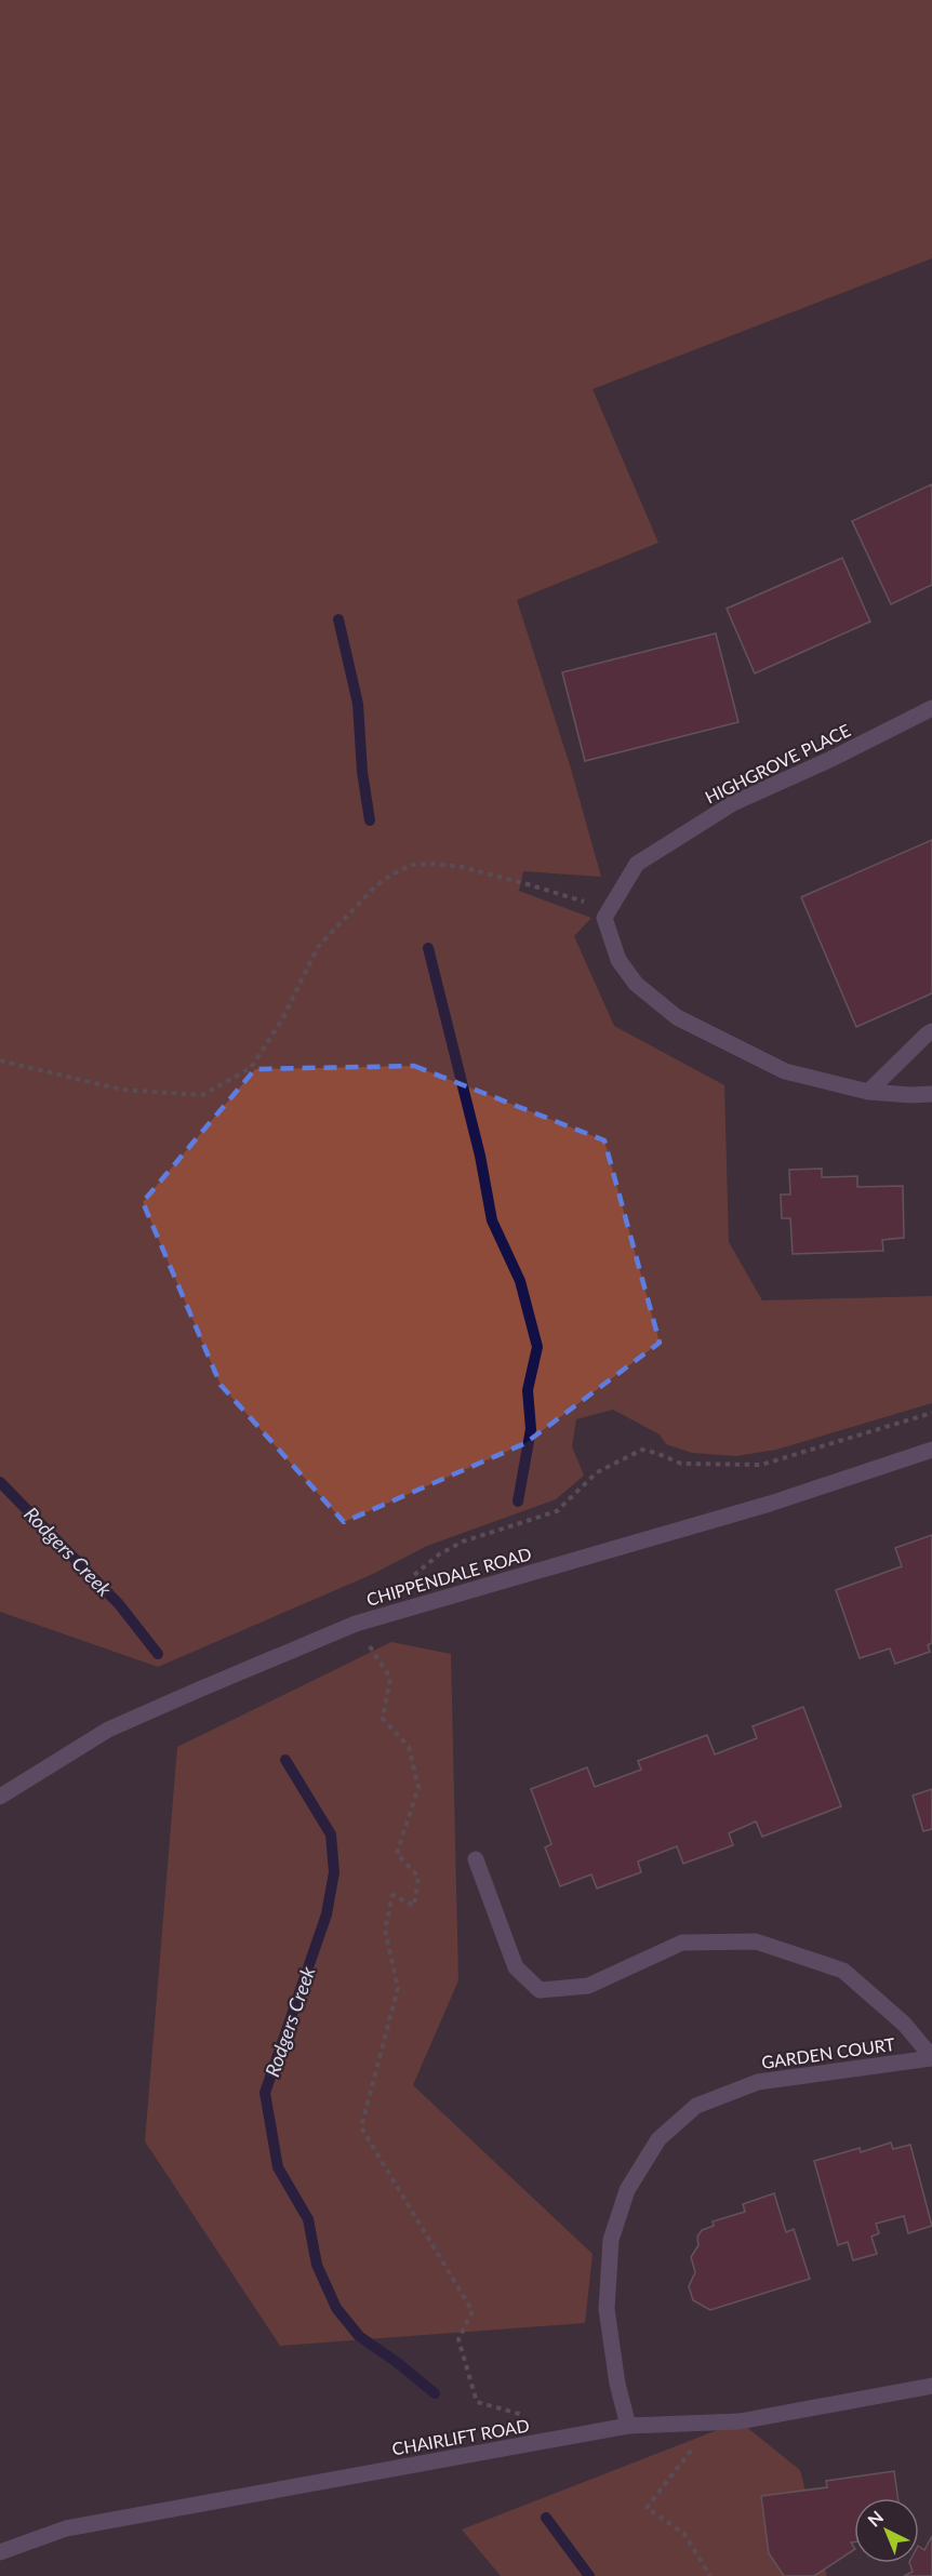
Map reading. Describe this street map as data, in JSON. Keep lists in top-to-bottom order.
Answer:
{
  "streets": {
    "street": [
      "HIGHGROVE PLACE",
      "CHIPPENDALE ROAD",
      "GARDEN COURT",
      "CHAIRLIFT ROAD"
    ]
  },
  "crossings": [
    ["GARDEN COURT", "CHAIRLIFT ROAD"]
  ],
  "water": ["Rodgers Creek"],
  "north": "top left"
}
